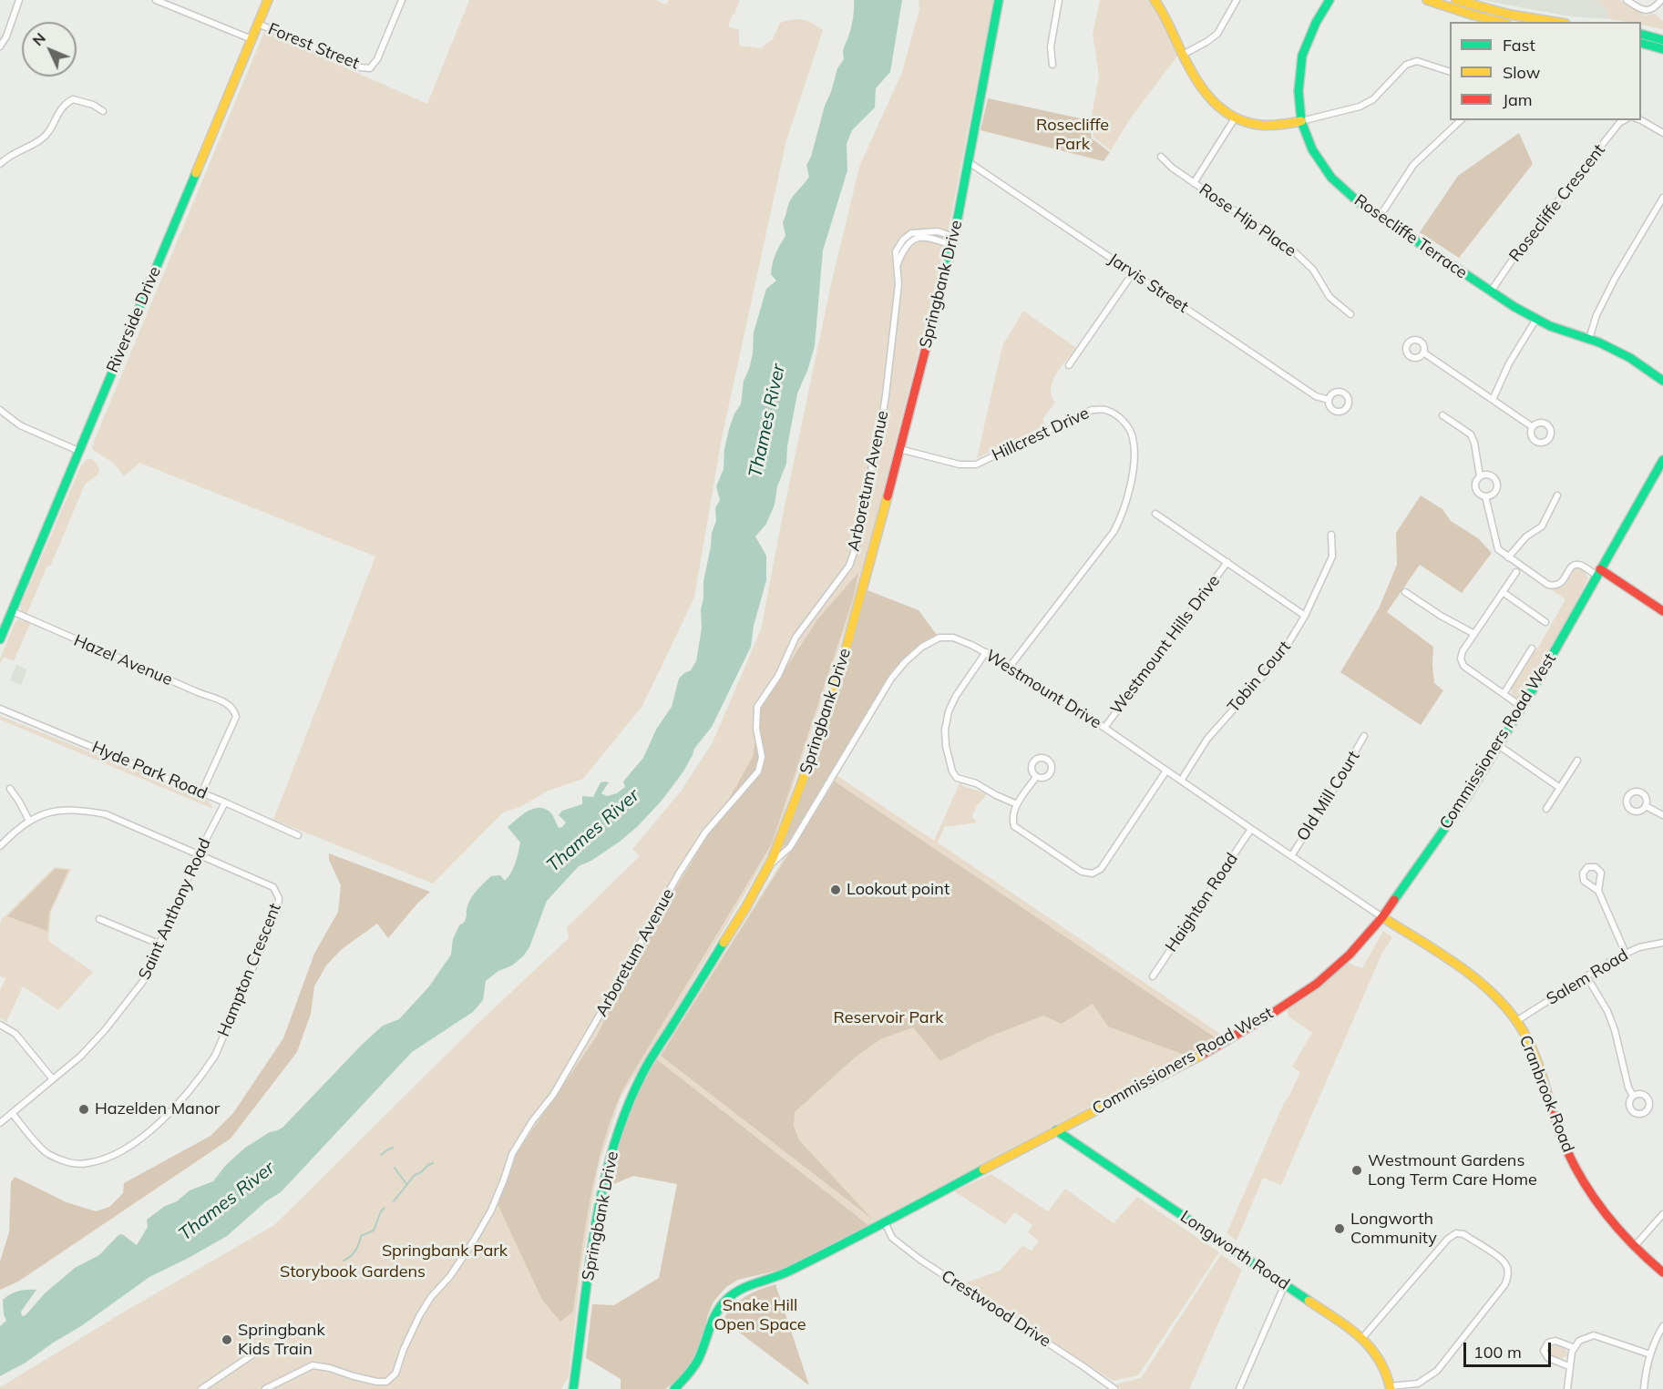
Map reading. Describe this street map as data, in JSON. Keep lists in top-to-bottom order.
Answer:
{
  "streets": {
    "main road": [
      "Rosecliffe Terrace",
      "Springbank Drive",
      "Riverside Drive",
      "Commissioners Road West",
      "Cranbrook Road",
      "Longworth Road"
    ],
    "street": [
      "Forest Street",
      "Rosecliffe Crescent",
      "Rose Hip Place",
      "Jarvis Street",
      "Hillcrest Drive",
      "Arboretum Avenue",
      "Westmount Hills Drive",
      "Hazel Avenue",
      "Tobin Court",
      "Westmount Drive",
      "Hyde Park Road",
      "Old Mill Court",
      "Haighton Road",
      "Saint Anthony Road",
      "Hampton Crescent",
      "Salem Road",
      "Crestwood Drive"
    ]
  },
  "crossings": [
    ["Forest Street", "Riverside Drive"],
    ["Rosecliffe Crescent", "Rosecliffe Terrace"],
    ["Jarvis Street", "Springbank Drive"],
    ["Springbank Drive", "Hillcrest Drive"],
    ["Springbank Drive", "Arboretum Avenue"],
    ["Springbank Drive", "Westmount Drive"],
    ["Riverside Drive", "Hazel Avenue"],
    ["Hillcrest Drive", "Westmount Drive"],
    ["Westmount Hills Drive", "Tobin Court"],
    ["Westmount Hills Drive", "Westmount Drive"],
    ["Hazel Avenue", "Hyde Park Road"],
    ["Tobin Court", "Westmount Drive"],
    ["Westmount Drive", "Commissioners Road West"],
    ["Westmount Drive", "Old Mill Court"],
    ["Westmount Drive", "Haighton Road"],
    ["Westmount Drive", "Cranbrook Road"],
    ["Commissioners Road West", "Cranbrook Road"],
    ["Commissioners Road West", "Longworth Road"],
    ["Commissioners Road West", "Crestwood Drive"],
    ["Hyde Park Road", "Saint Anthony Road"],
    ["Saint Anthony Road", "Hampton Crescent"],
    ["Salem Road", "Cranbrook Road"]
  ],
  "water": ["Thames River"],
  "parks": [
    "Rosecliffe Park",
    "Reservoir Park",
    "Springbank Park",
    "Storybook Gardens",
    "Snake Hill Open Space"
  ],
  "places": [
    "Lookout point",
    "Hazelden Manor",
    "Westmount Gardens Long Term Care Home",
    "Longworth Community",
    "Springbank Kids Train"
  ],
  "legend": ["Fast", "Slow", "Jam"],
  "scale_bar": "100 m",
  "north": "top left"
}
